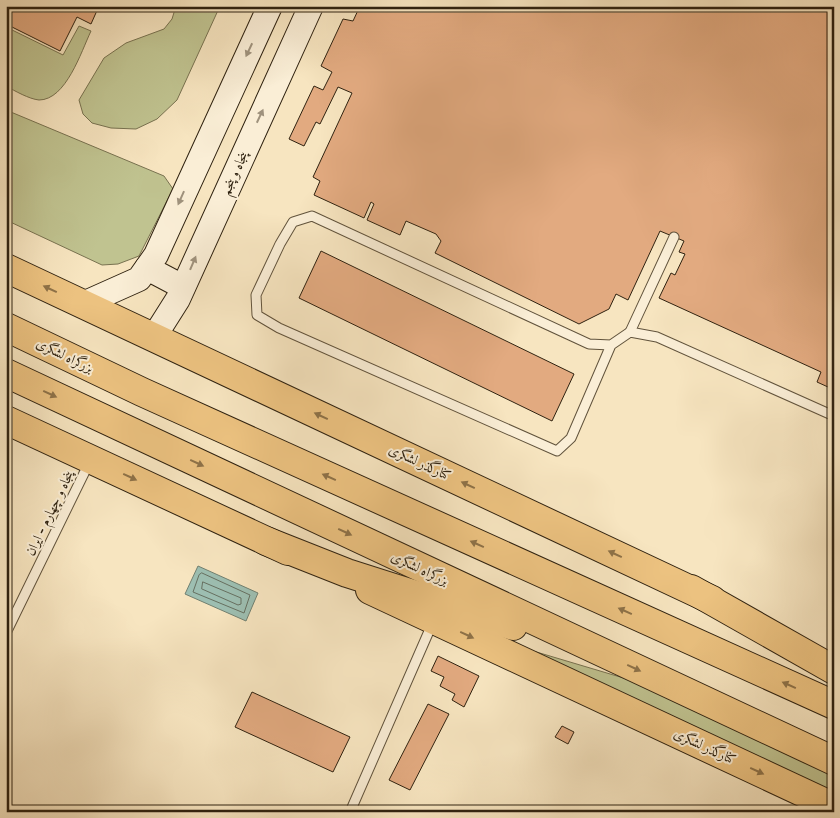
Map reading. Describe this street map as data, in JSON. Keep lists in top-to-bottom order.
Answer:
{
  "streets": {
    "main road": ["پنجاه و پنجم", "بزرگراه لشگری", "کنارگذر لشگری"],
    "lane": ["پنجاه و چهارم - ایران"]
  },
  "crossings": [
    ["پنجاه و پنجم", "کنارگذر لشگری"],
    ["کنارگذر لشگری", "پنجاه و چهارم - ایران"]
  ]
}
